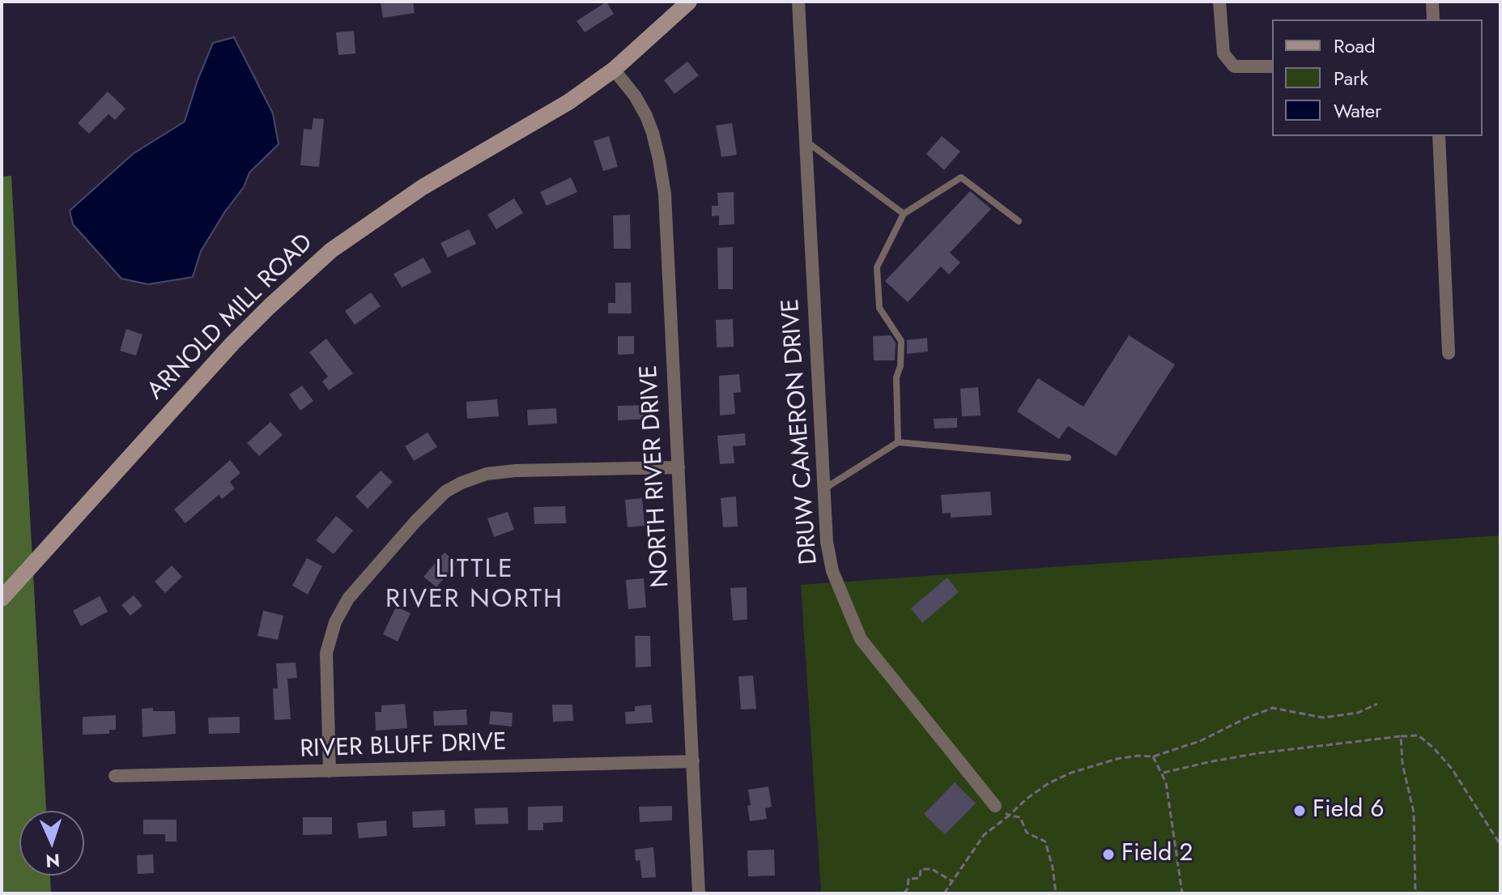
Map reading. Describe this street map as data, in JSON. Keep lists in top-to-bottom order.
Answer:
{
  "streets": {
    "main road": ["ARNOLD MILL ROAD"],
    "street": ["DRUW CAMERON DRIVE", "NORTH RIVER DRIVE", "RIVER BLUFF DRIVE"]
  },
  "crossings": [
    ["ARNOLD MILL ROAD", "NORTH RIVER DRIVE"],
    ["NORTH RIVER DRIVE", "RIVER BLUFF DRIVE"]
  ],
  "districts": ["LITTLE RIVER NORTH"],
  "places": ["Field 6", "Field 2"],
  "legend": ["Road", "Park", "Water"],
  "north": "bottom"
}
